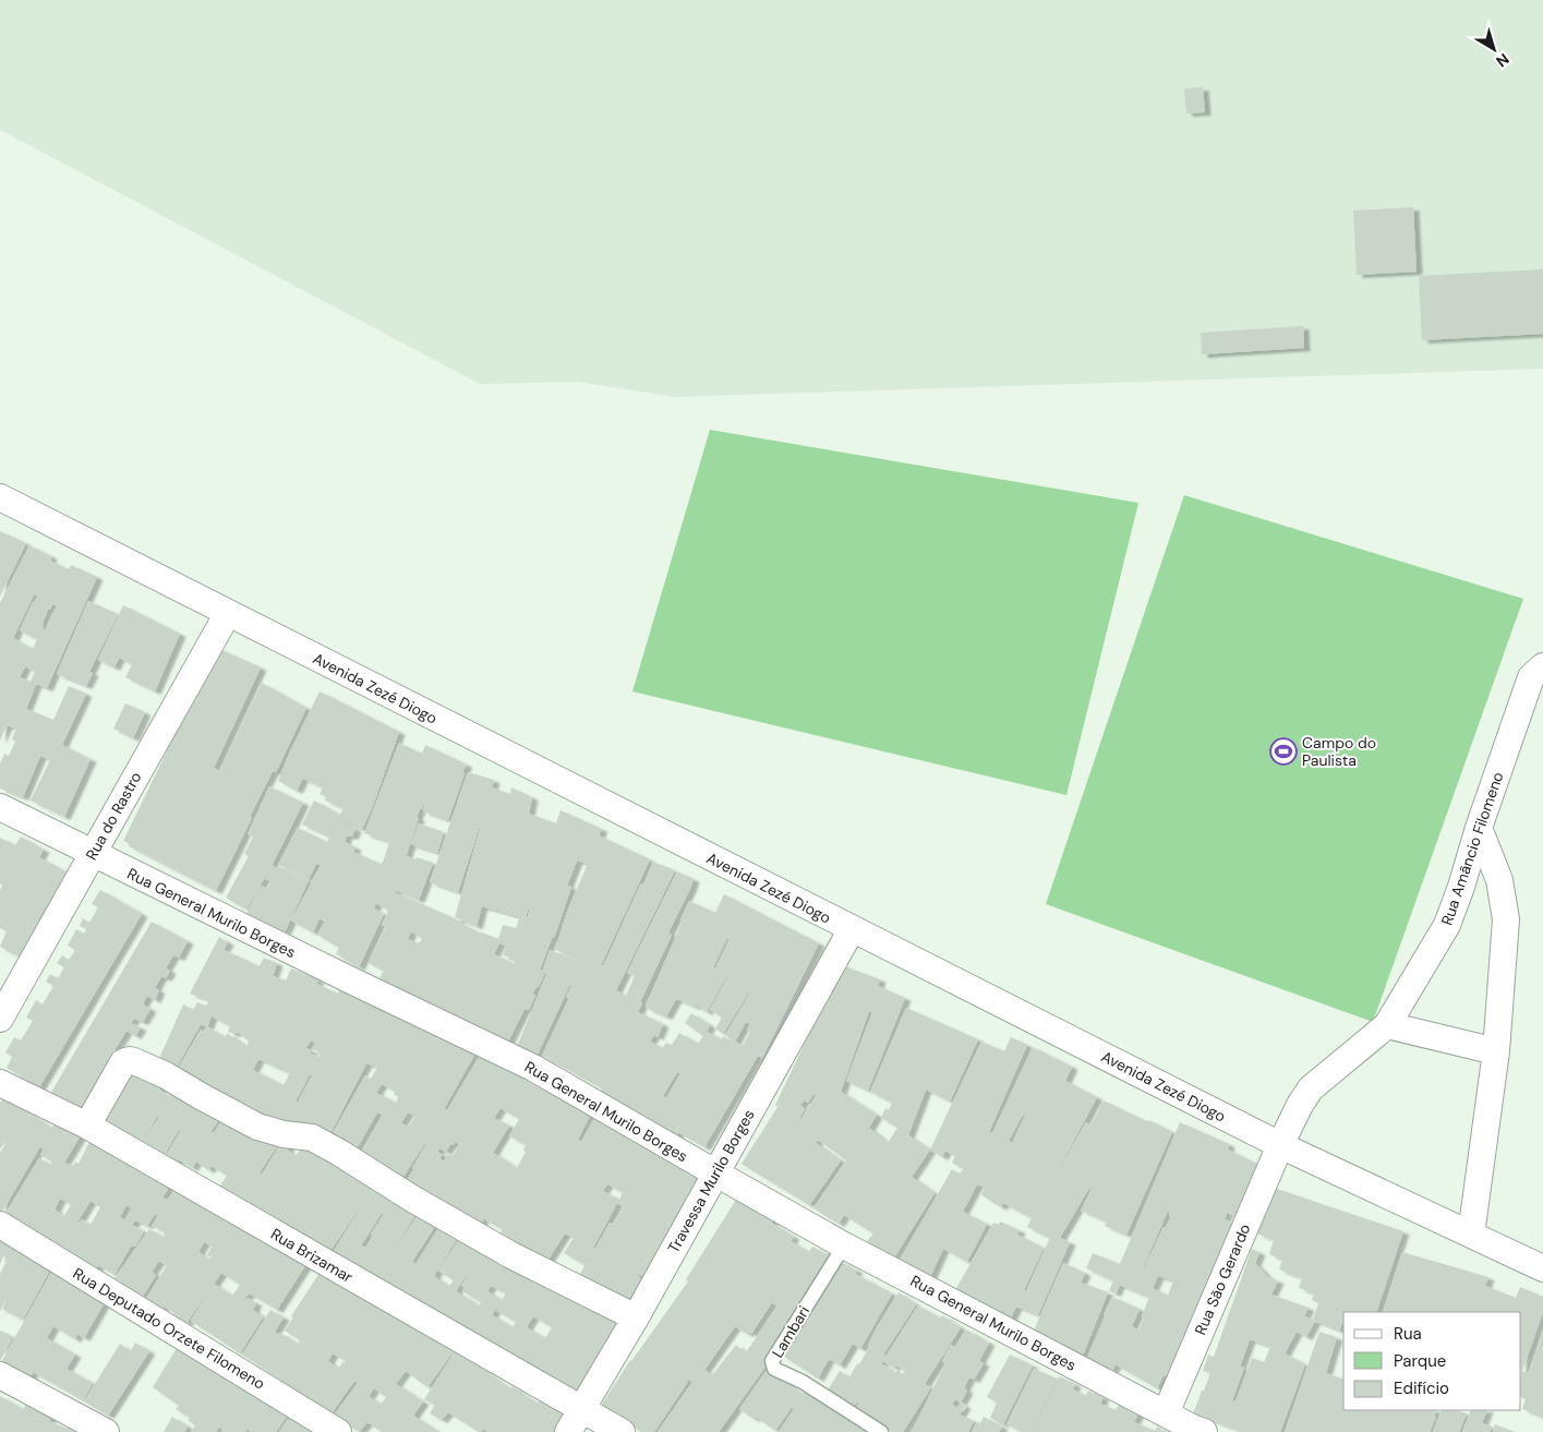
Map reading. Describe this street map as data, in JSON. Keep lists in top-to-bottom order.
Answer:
{
  "streets": {
    "street": [
      "Avenida Zezé Diogo",
      "Rua do Rastro",
      "Rua Amâncio Filomeno",
      "Rua General Murilo Borges",
      "Travessa Murilo Borges",
      "Rua Brizamar",
      "Rua São Gerardo",
      "Rua Deputado Orzete Filomeno"
    ],
    "lane": ["Lambari"]
  },
  "crossings": [
    ["Avenida Zezé Diogo", "Rua do Rastro"],
    ["Avenida Zezé Diogo", "Rua Amâncio Filomeno"],
    ["Avenida Zezé Diogo", "Travessa Murilo Borges"],
    ["Avenida Zezé Diogo", "Rua São Gerardo"],
    ["Rua do Rastro", "Rua General Murilo Borges"],
    ["Rua Amâncio Filomeno", "Rua São Gerardo"],
    ["Rua General Murilo Borges", "Travessa Murilo Borges"],
    ["Rua General Murilo Borges", "Rua São Gerardo"],
    ["Rua General Murilo Borges", "Lambari"],
    ["Travessa Murilo Borges", "Rua Brizamar"]
  ],
  "places": {
    "sports": ["Campo do Paulista"]
  },
  "legend": ["Rua", "Parque", "Edifício"],
  "north": "bottom right"
}
